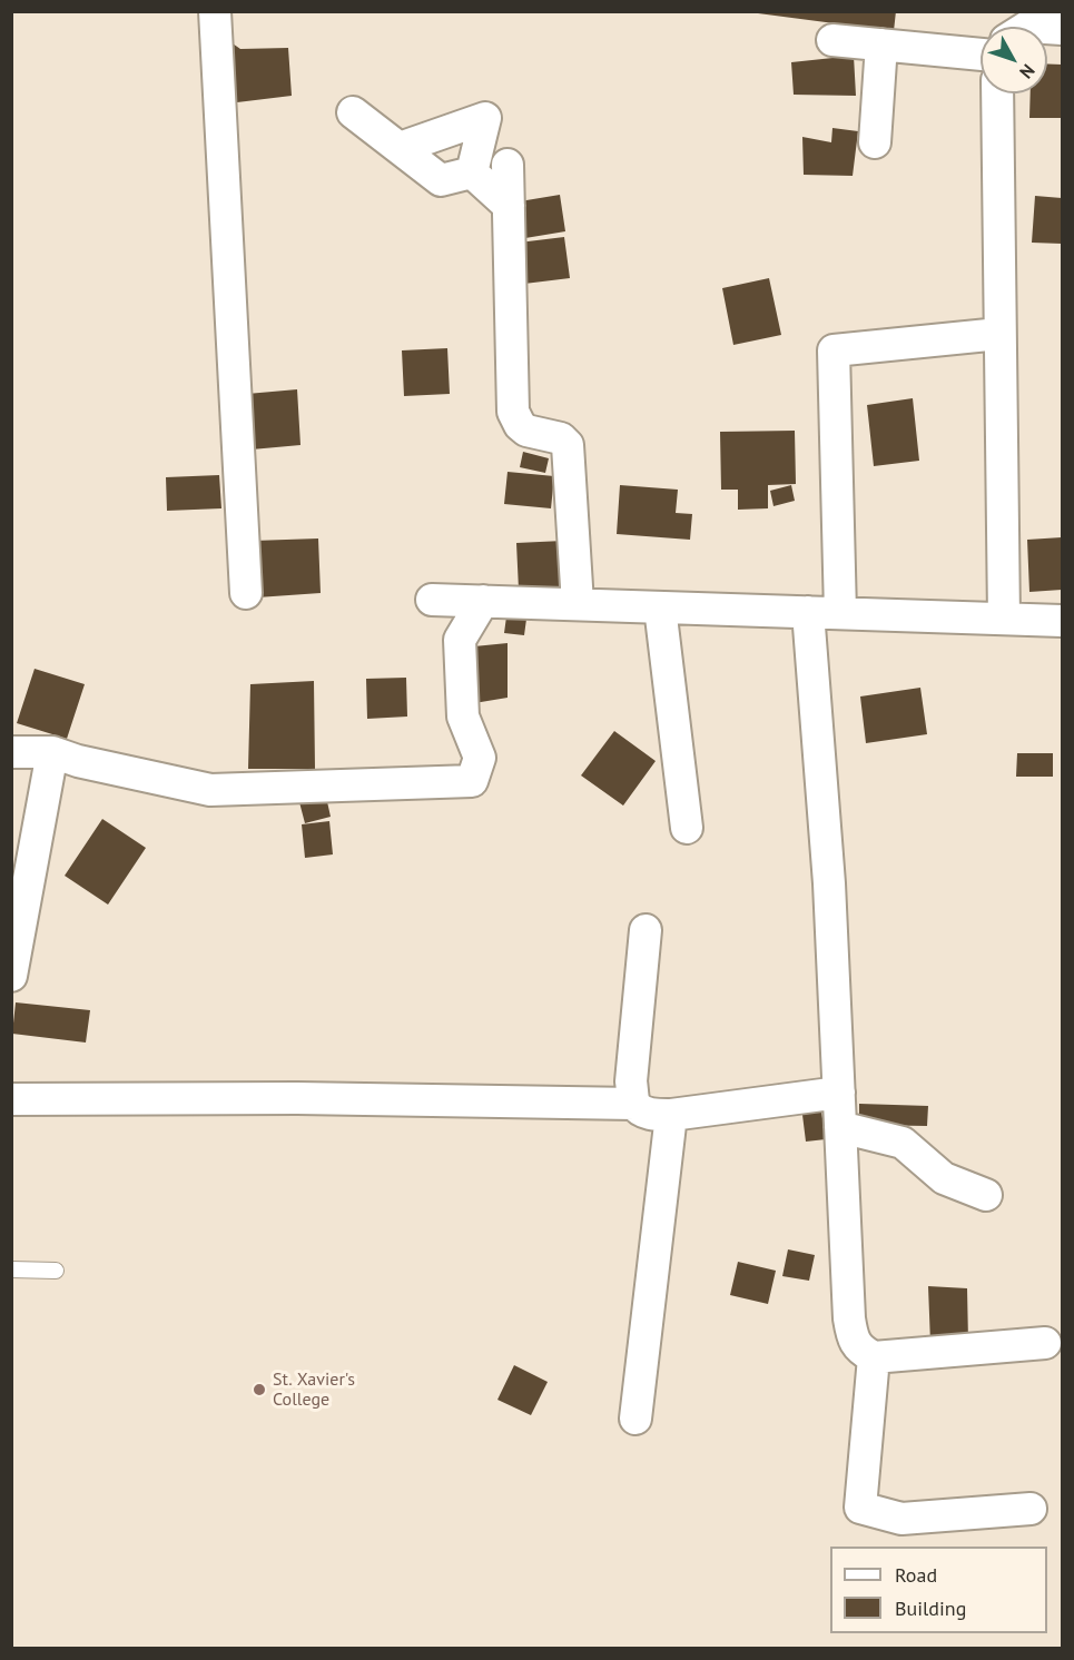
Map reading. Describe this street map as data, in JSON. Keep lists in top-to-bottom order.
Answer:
{
  "places": ["St. Xavier's College"],
  "legend": ["Road", "Building"],
  "north": "bottom right"
}
